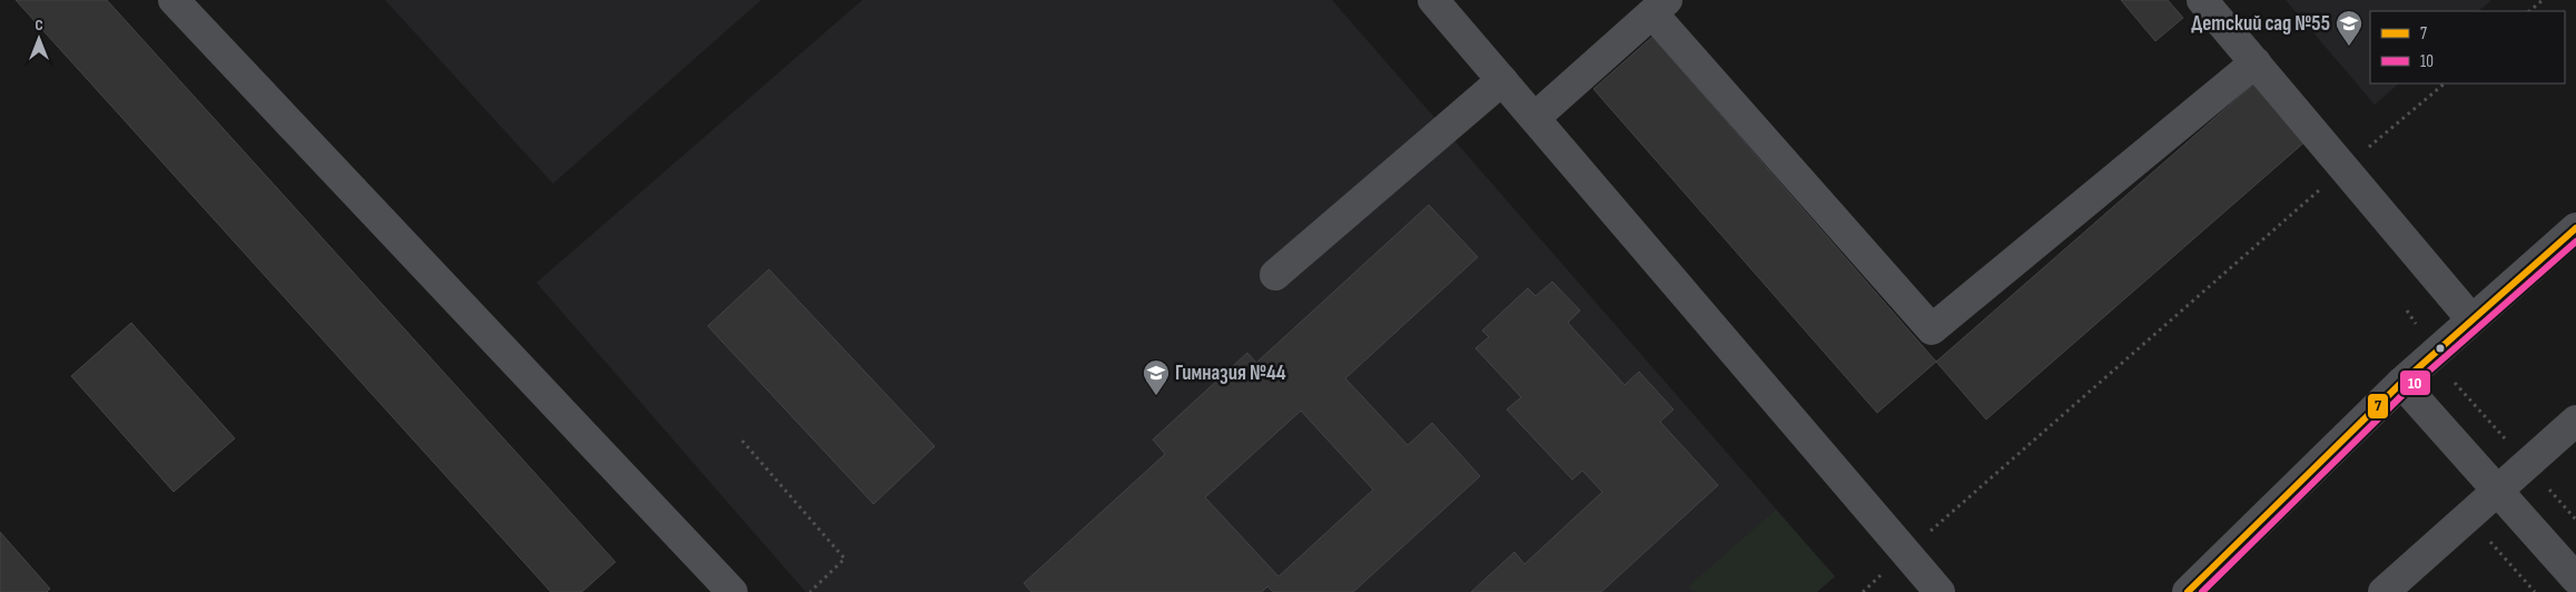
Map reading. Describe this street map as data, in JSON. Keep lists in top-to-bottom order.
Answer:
{
  "places": {
    "school or university": ["Детский сад №55", "Гимназия №44"]
  },
  "lines": ["transit line 7", "transit line 10"],
  "legend": ["7", "10"],
  "north": "top"
}
